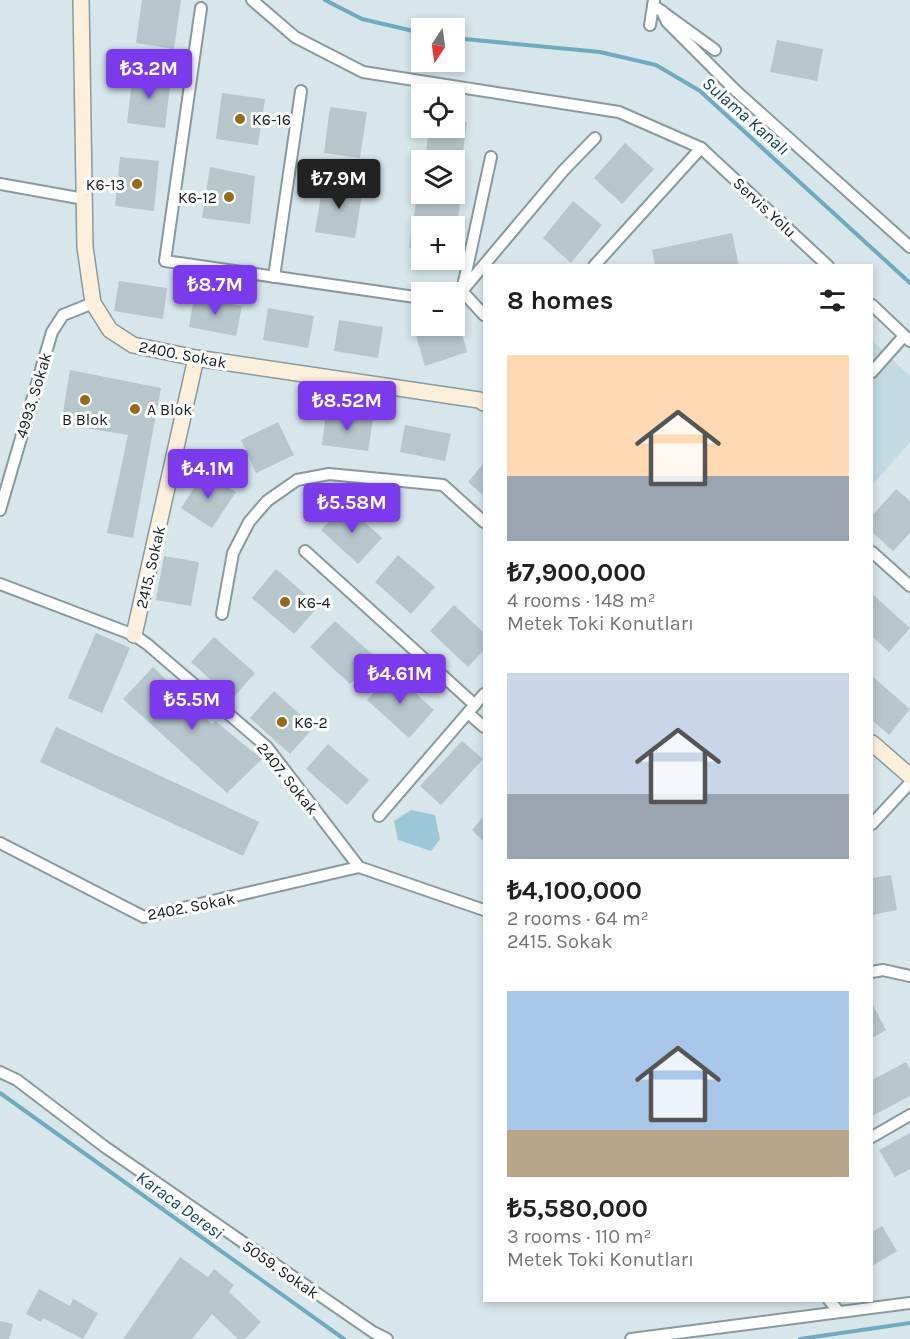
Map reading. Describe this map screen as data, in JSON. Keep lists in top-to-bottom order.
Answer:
{
  "streets": {
    "main road": ["2400. Sokak", "2415. Sokak"],
    "street": [
      "Servis Yolu",
      "4993. Sokak",
      "2407. Sokak",
      "2402. Sokak",
      "5059. Sokak"
    ]
  },
  "crossings": [
    ["2400. Sokak", "4993. Sokak"],
    ["2400. Sokak", "2415. Sokak"],
    ["2415. Sokak", "2407. Sokak"],
    ["2407. Sokak", "2402. Sokak"]
  ],
  "water": ["Sulama Kanalı", "Karaca Deresi"],
  "places": [
    "K6-16",
    "K6-13",
    "K6-12",
    "B Blok",
    "A Blok",
    "K6-4",
    "K6-2"
  ],
  "north": "bottom",
  "page": {
    "map_buttons": ["+", "−"],
    "price": [
      "₺3.2M",
      "₺7.9M",
      "₺8.7M",
      "₺8.52M",
      "₺4.1M",
      "₺5.58M",
      "₺4.61M",
      "₺5.5M"
    ],
    "heading": "8 homes",
    "list": [
      {
        "name": "₺7,900,000",
        "note": "4 rooms · 148 m² · Metek Toki Konutları"
      },
      {
        "name": "₺4,100,000",
        "note": "2 rooms · 64 m² · 2415. Sokak"
      },
      {
        "name": "₺5,580,000",
        "note": "3 rooms · 110 m² · Metek Toki Konutları"
      }
    ]
  }
}
